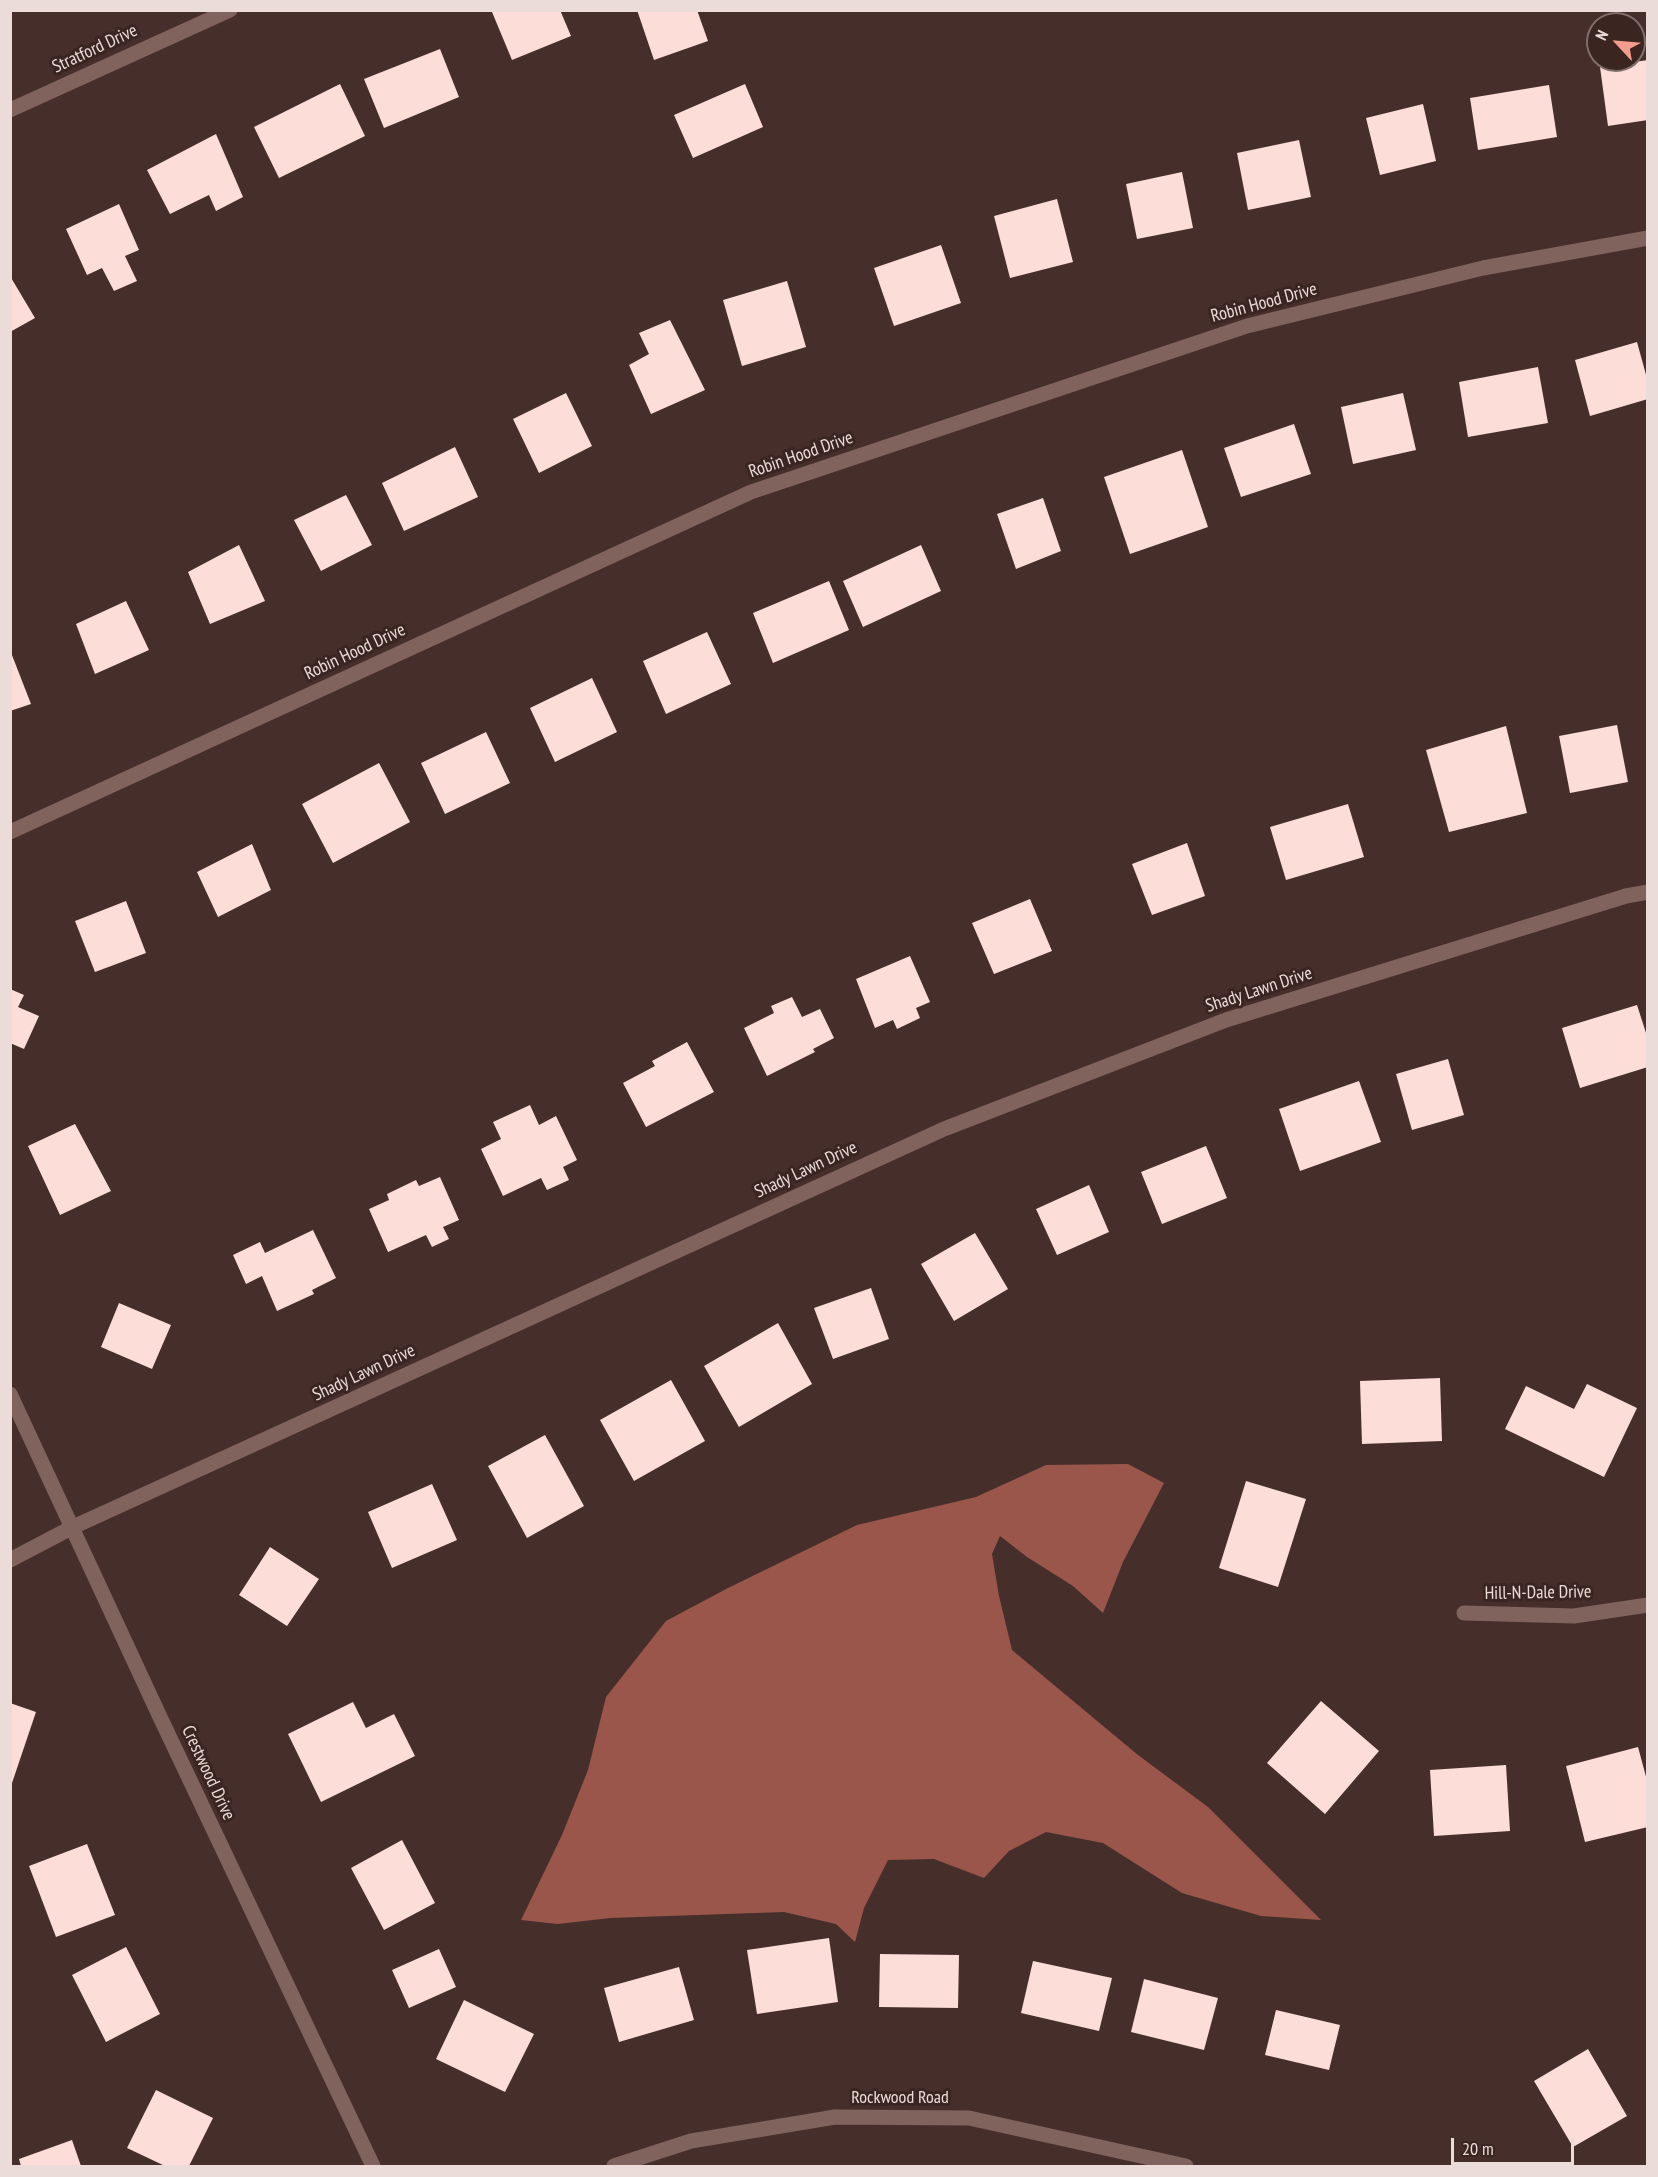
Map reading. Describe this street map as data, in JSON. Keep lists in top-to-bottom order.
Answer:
{
  "streets": {
    "street": [
      "Stratford Drive",
      "Robin Hood Drive",
      "Shady Lawn Drive",
      "Hill-N-Dale Drive",
      "Crestwood Drive",
      "Rockwood Road"
    ]
  },
  "crossings": [
    ["Shady Lawn Drive", "Crestwood Drive"]
  ],
  "scale_bar": "20 m",
  "north": "top left"
}
